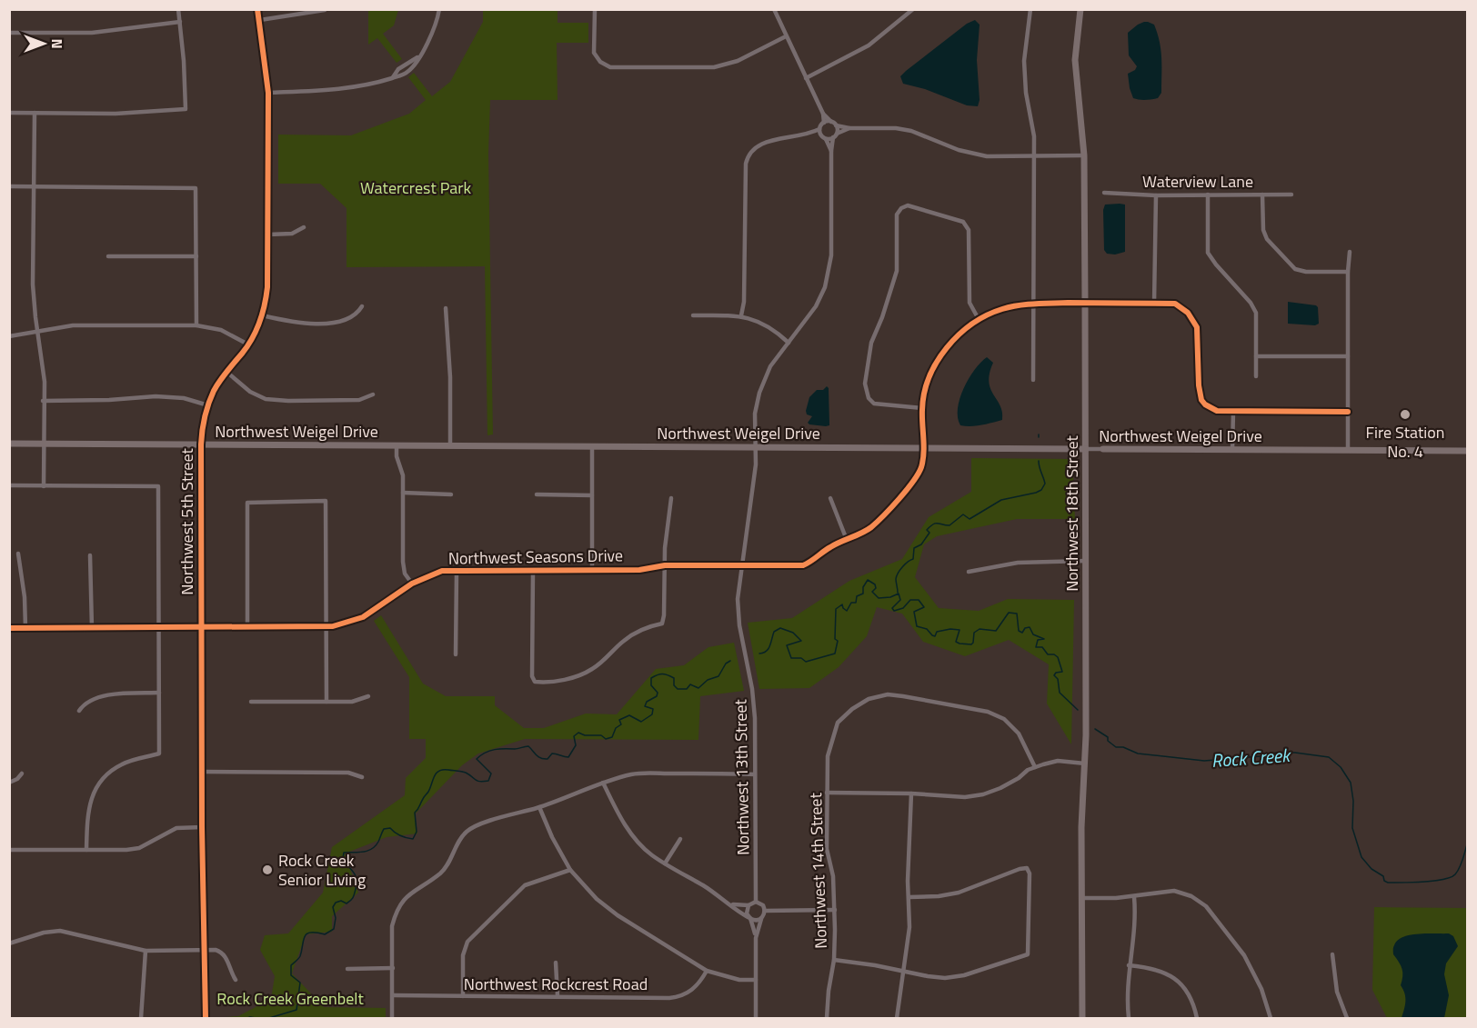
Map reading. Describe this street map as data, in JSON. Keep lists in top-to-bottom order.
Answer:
{
  "streets": {
    "street": [
      "Waterview Lane",
      "Northwest Weigel Drive",
      "Northwest 18th Street",
      "Northwest 5th Street",
      "Northwest Seasons Drive",
      "Northwest 13th Street",
      "Northwest 14th Street",
      "Northwest Rockcrest Road"
    ]
  },
  "crossings": [
    ["Northwest Weigel Drive", "Northwest 18th Street"],
    ["Northwest Weigel Drive", "Northwest 5th Street"],
    ["Northwest Weigel Drive", "Northwest Seasons Drive"],
    ["Northwest Weigel Drive", "Northwest 13th Street"],
    ["Northwest 18th Street", "Northwest Seasons Drive"],
    ["Northwest 5th Street", "Northwest Seasons Drive"],
    ["Northwest Seasons Drive", "Northwest 13th Street"]
  ],
  "water": ["Rock Creek"],
  "parks": ["Watercrest Park", "Rock Creek Greenbelt"],
  "places": ["Fire Station No. 4", "Rock Creek Senior Living"],
  "north": "right"
}
